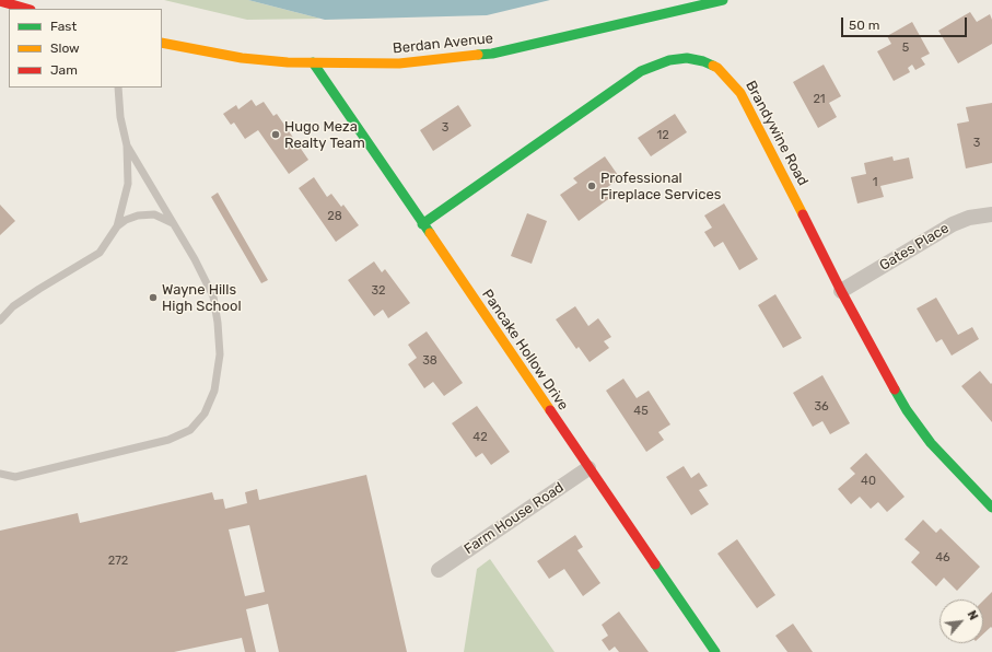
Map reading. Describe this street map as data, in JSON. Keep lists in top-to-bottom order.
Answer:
{
  "streets": {
    "street": [
      "Berdan Avenue",
      "Brandywine Road",
      "Gates Place",
      "Pancake Hollow Drive",
      "Farm House Road"
    ]
  },
  "crossings": [
    ["Berdan Avenue", "Pancake Hollow Drive"],
    ["Brandywine Road", "Gates Place"],
    ["Brandywine Road", "Pancake Hollow Drive"],
    ["Pancake Hollow Drive", "Farm House Road"]
  ],
  "places": ["Hugo Meza Realty Team", "Professional Fireplace Services", "Wayne Hills High School"],
  "house_numbers": [
    "5",
    "21",
    "3",
    "12",
    "3",
    "1",
    "28",
    "32",
    "38",
    "36",
    "45",
    "42",
    "40",
    "46",
    "272"
  ],
  "legend": ["Fast", "Slow", "Jam"],
  "scale_bar": "50 m",
  "north": "top right"
}
